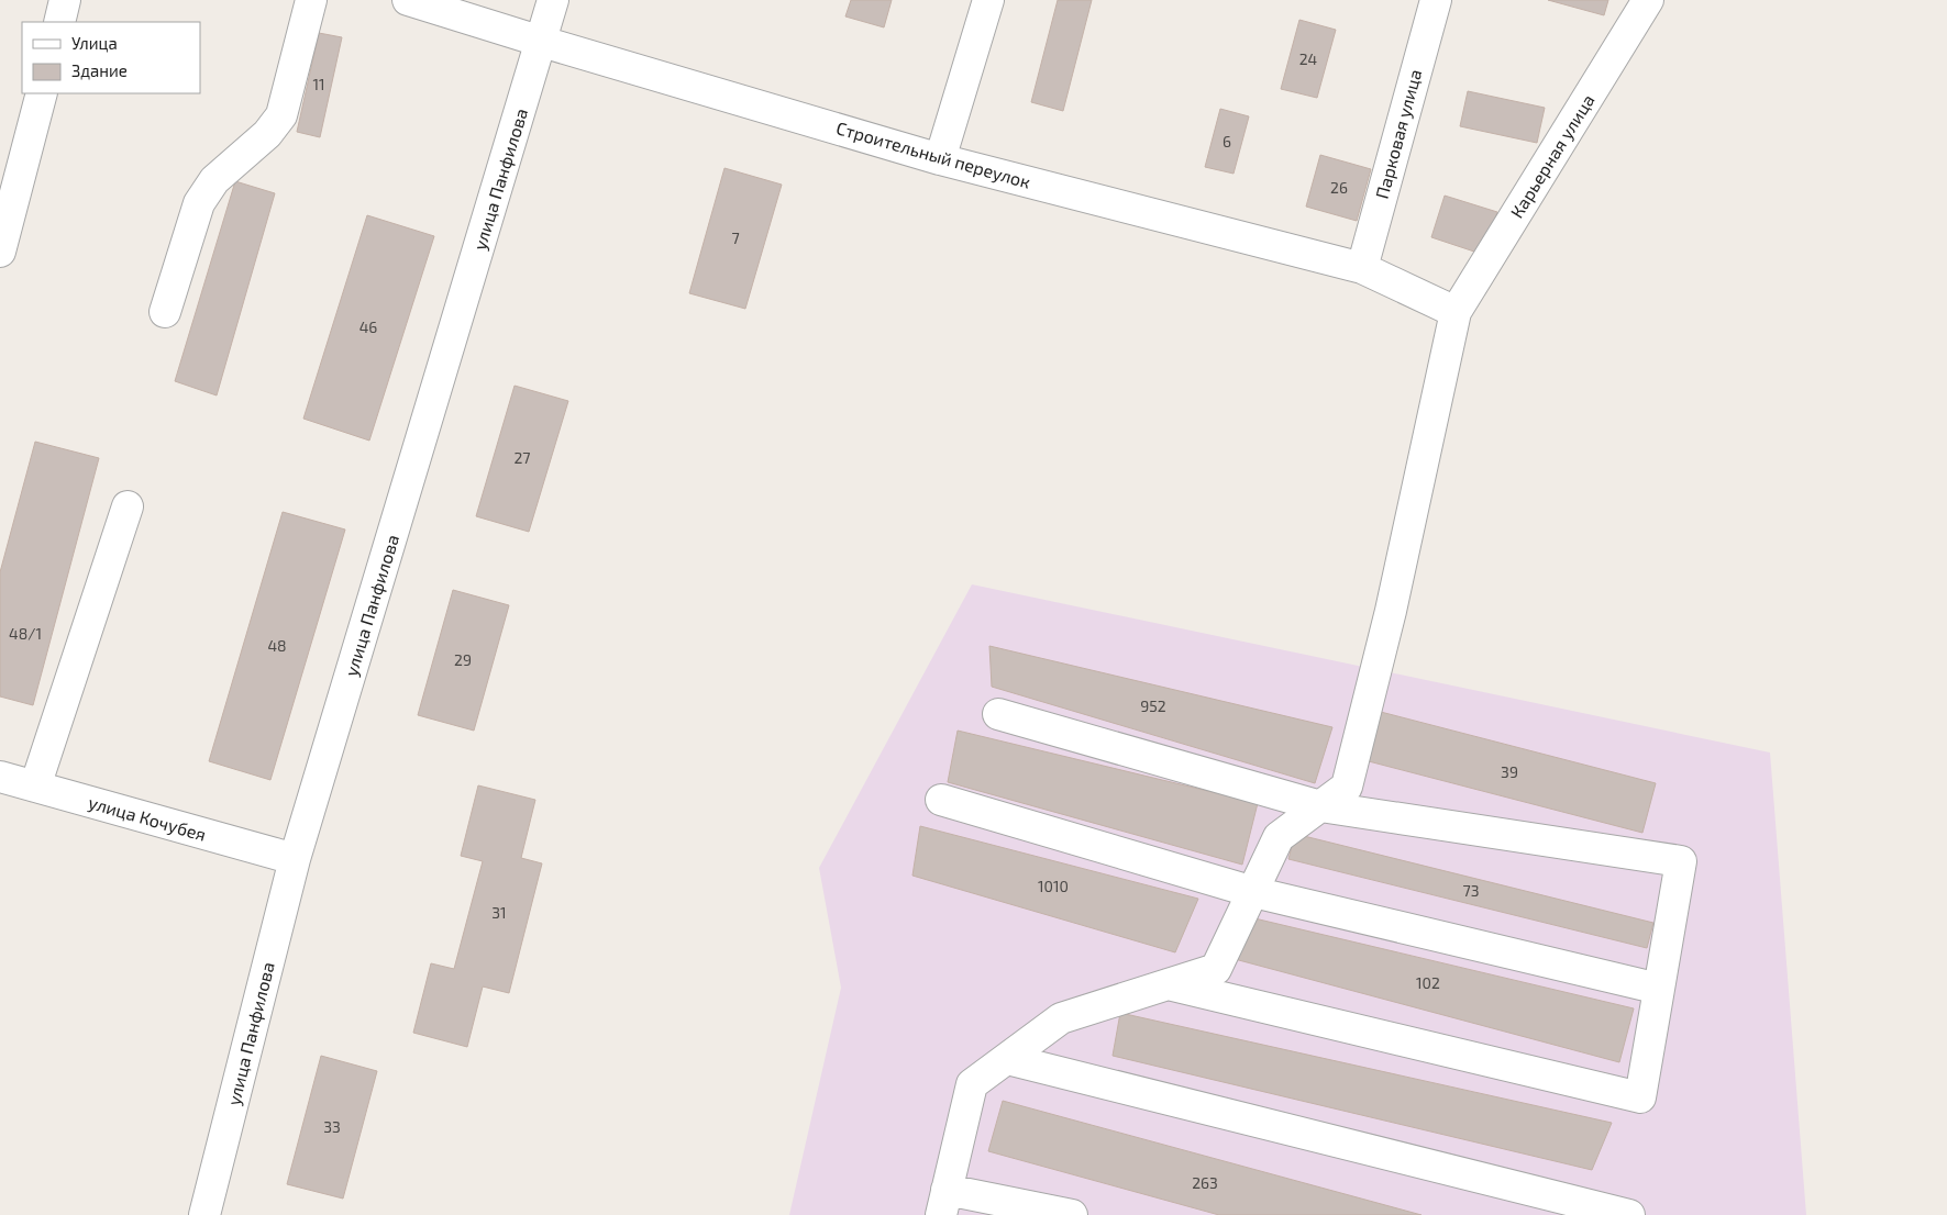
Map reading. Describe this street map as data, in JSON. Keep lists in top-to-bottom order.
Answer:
{
  "streets": {
    "street": [
      "Парковая улица",
      "Строительный переулок",
      "Карьерная улица",
      "улица Панфилова",
      "улица Кочубея"
    ]
  },
  "crossings": [
    ["Парковая улица", "Строительный переулок"],
    ["Строительный переулок", "Карьерная улица"],
    ["Строительный переулок", "улица Панфилова"],
    ["улица Панфилова", "улица Кочубея"]
  ],
  "house_numbers": [
    "24",
    "11",
    "6",
    "26",
    "7",
    "46",
    "27",
    "48/1",
    "48",
    "29",
    "952",
    "39",
    "1010",
    "73",
    "31",
    "102",
    "33",
    "263"
  ],
  "legend": ["Улица", "Здание"]
}
